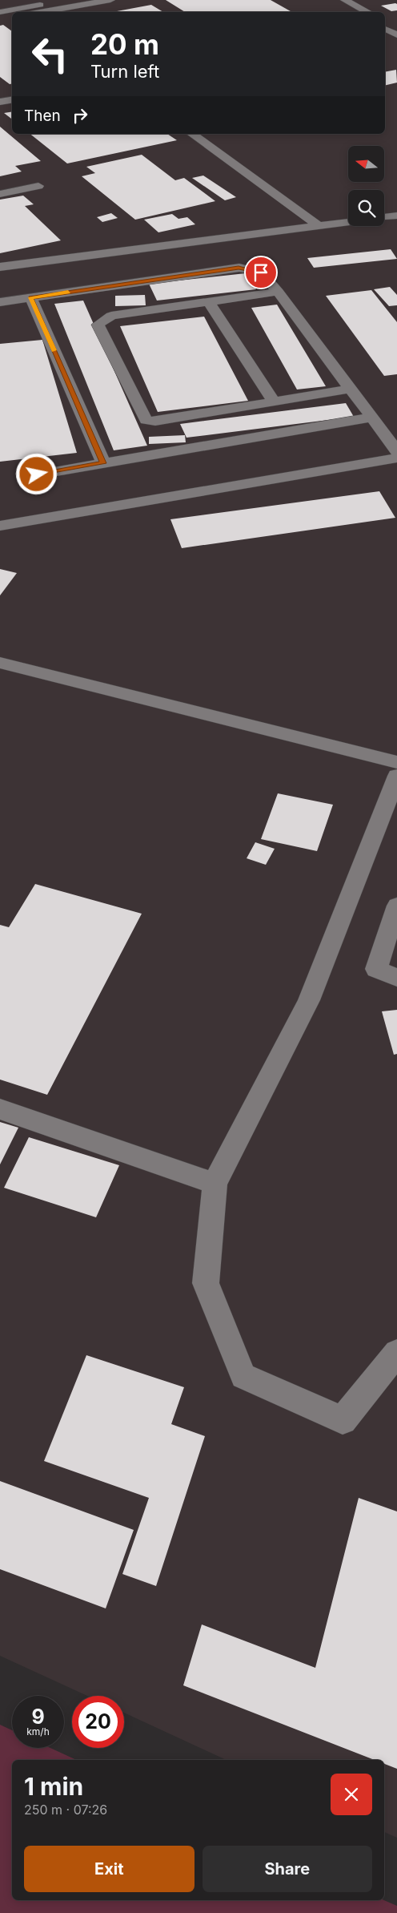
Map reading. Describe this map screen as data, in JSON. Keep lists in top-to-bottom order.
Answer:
{
  "north": "left",
  "page": {
    "turn": ["20 m", "Turn left"],
    "then": "Then",
    "speed": "9 km/h",
    "limit": "20",
    "heading": ["1 min", "250 m · 07:26"],
    "buttons": ["Exit", "Share"]
  }
}
